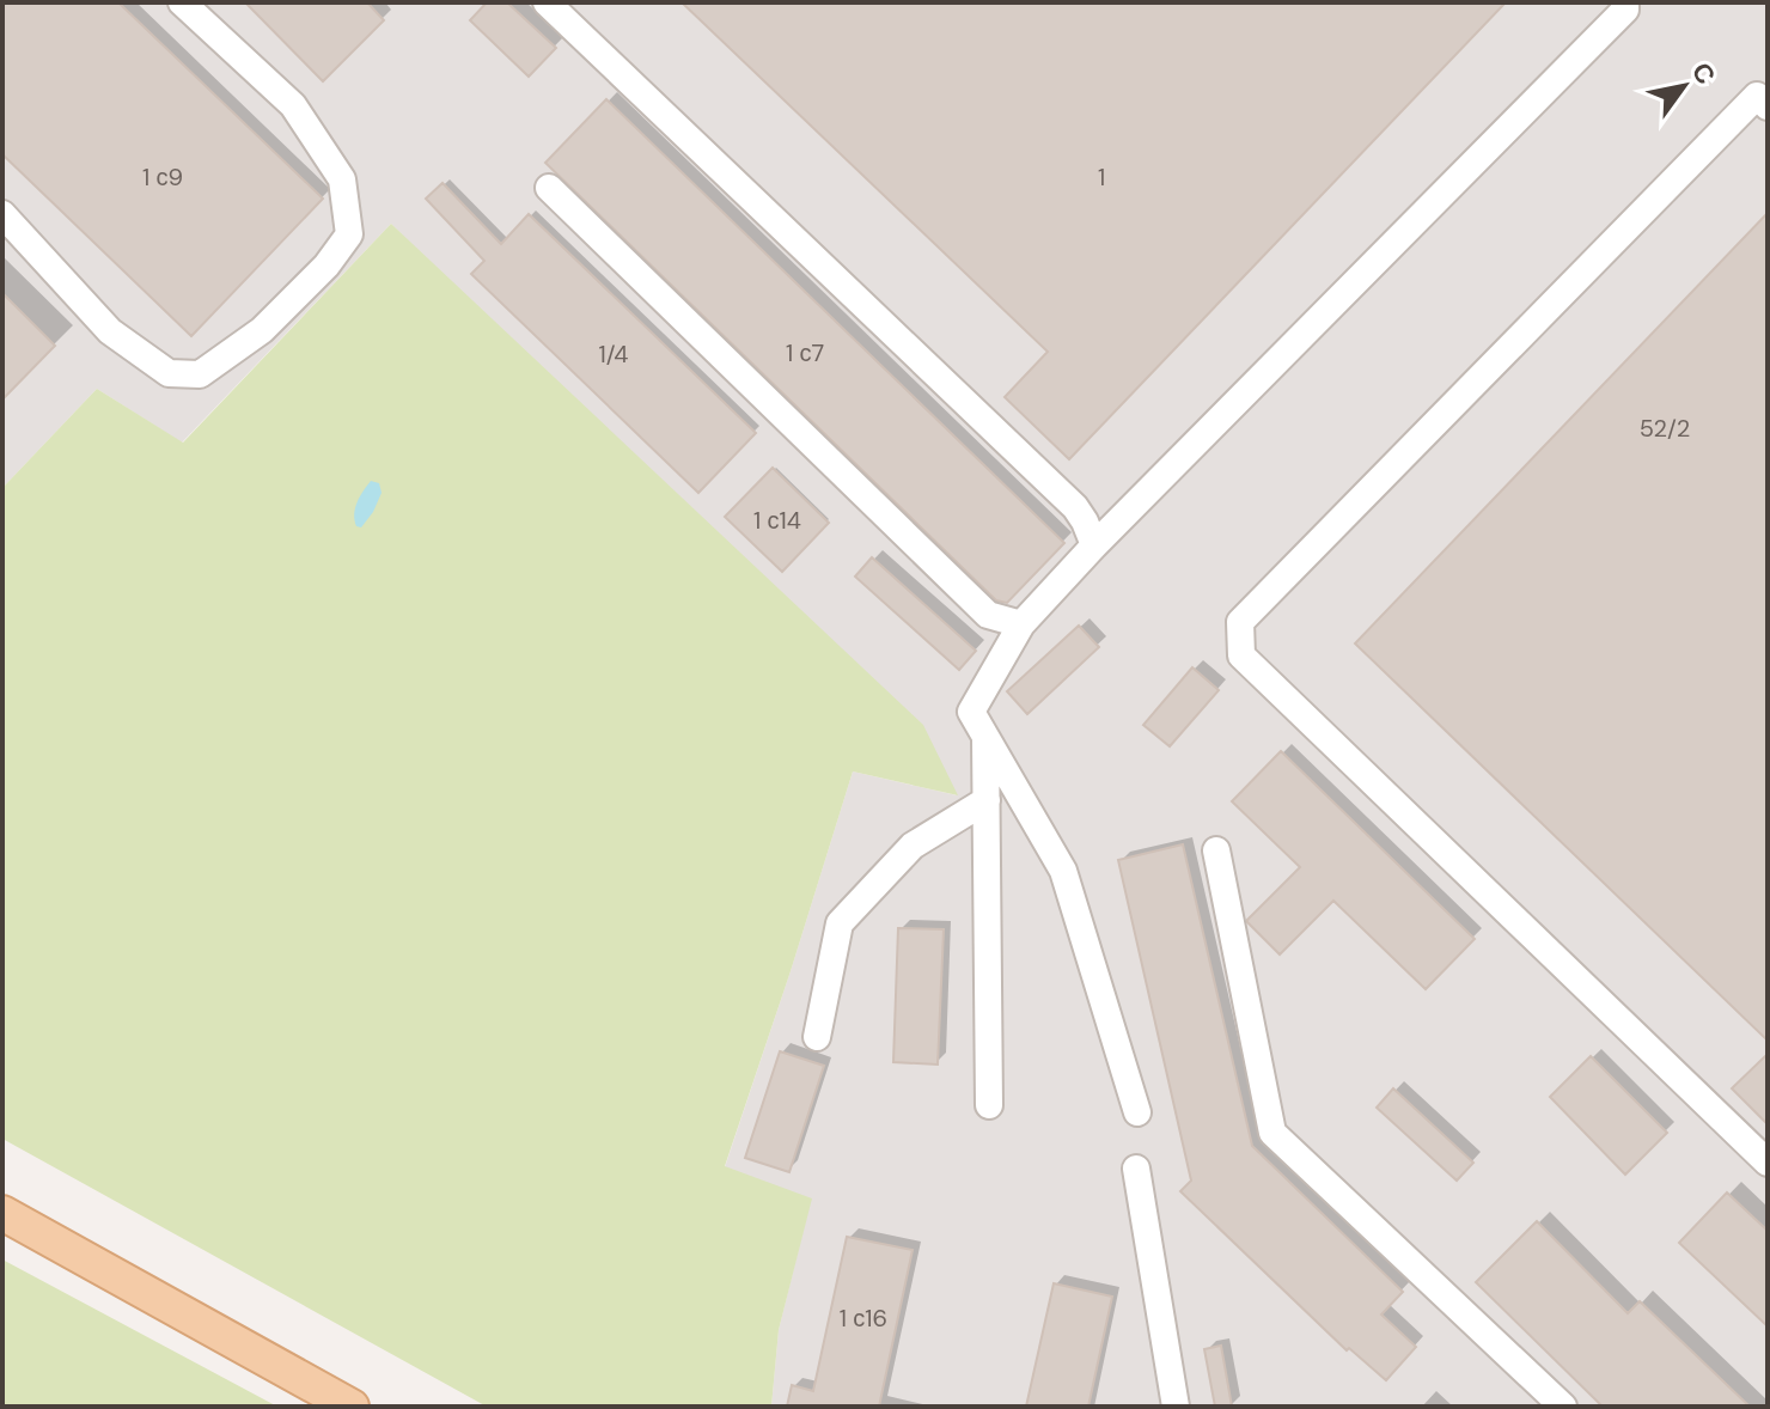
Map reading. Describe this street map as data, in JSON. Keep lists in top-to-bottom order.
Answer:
{
  "house_numbers": [
    "1 с9",
    "1",
    "1 с7",
    "1/4",
    "52/2",
    "1 с14",
    "1 с16"
  ],
  "north": "top right"
}
